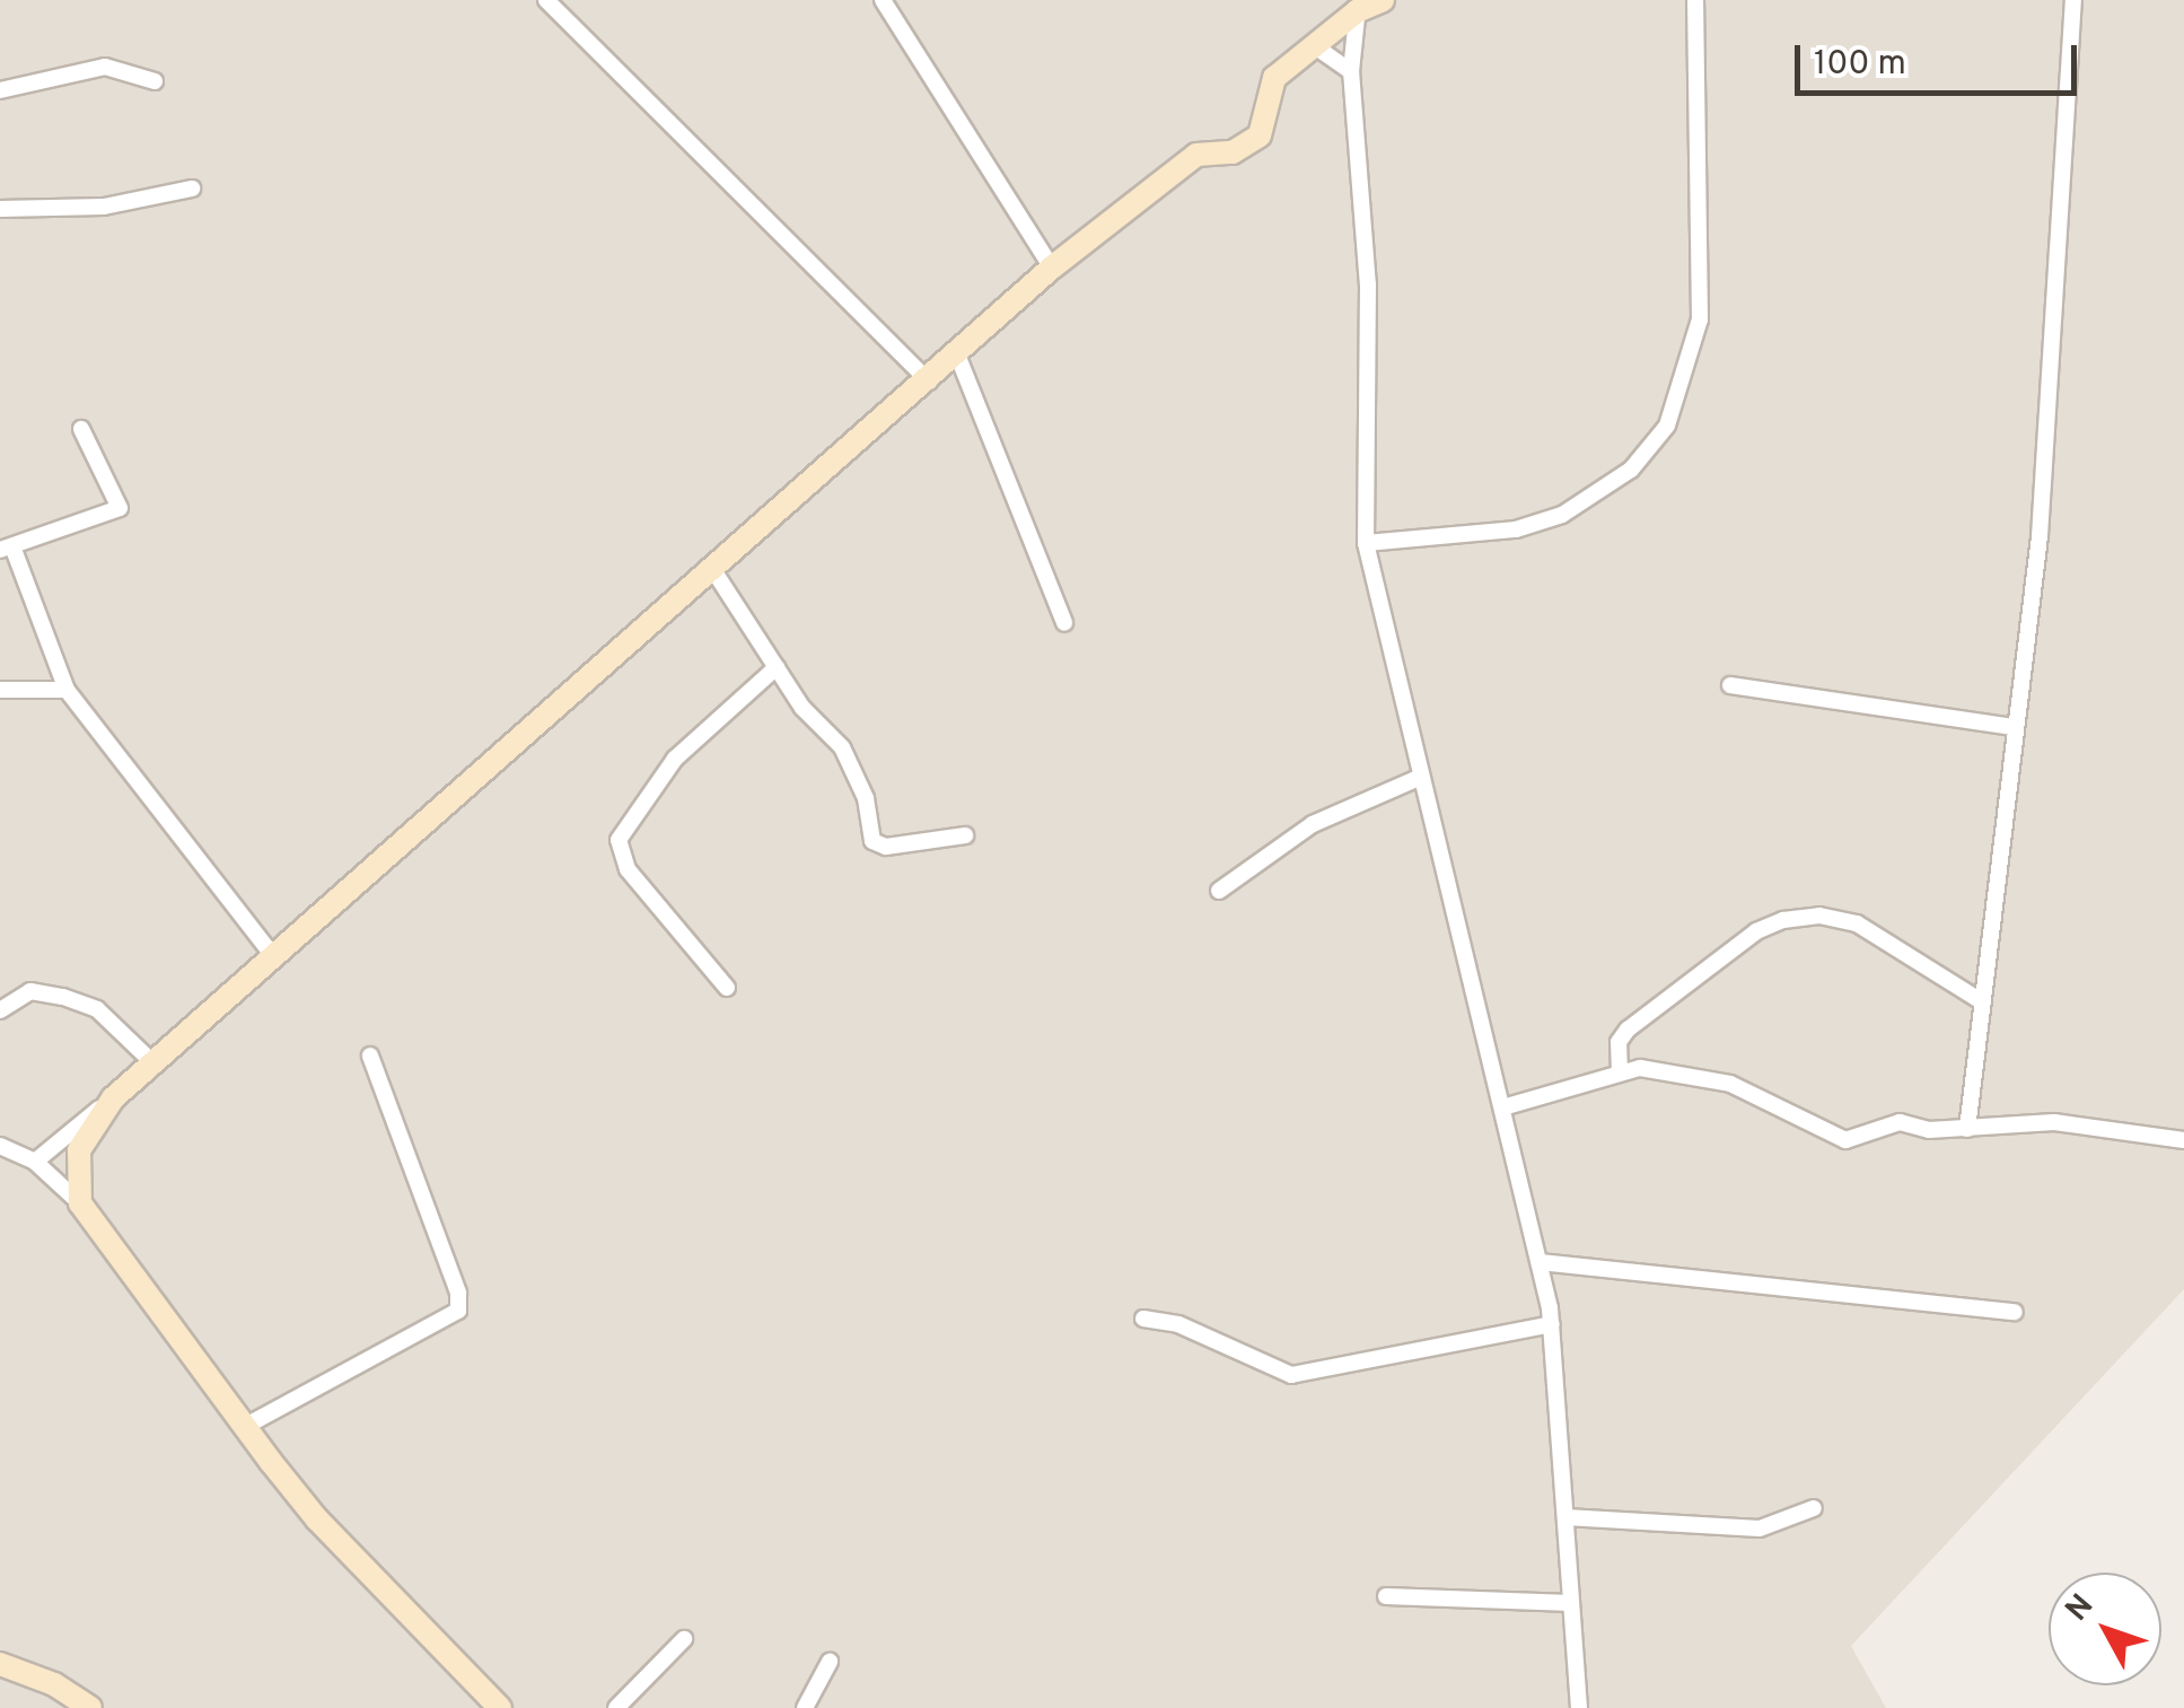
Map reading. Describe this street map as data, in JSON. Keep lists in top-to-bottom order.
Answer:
{
  "scale_bar": "100 m",
  "north": "top left"
}
